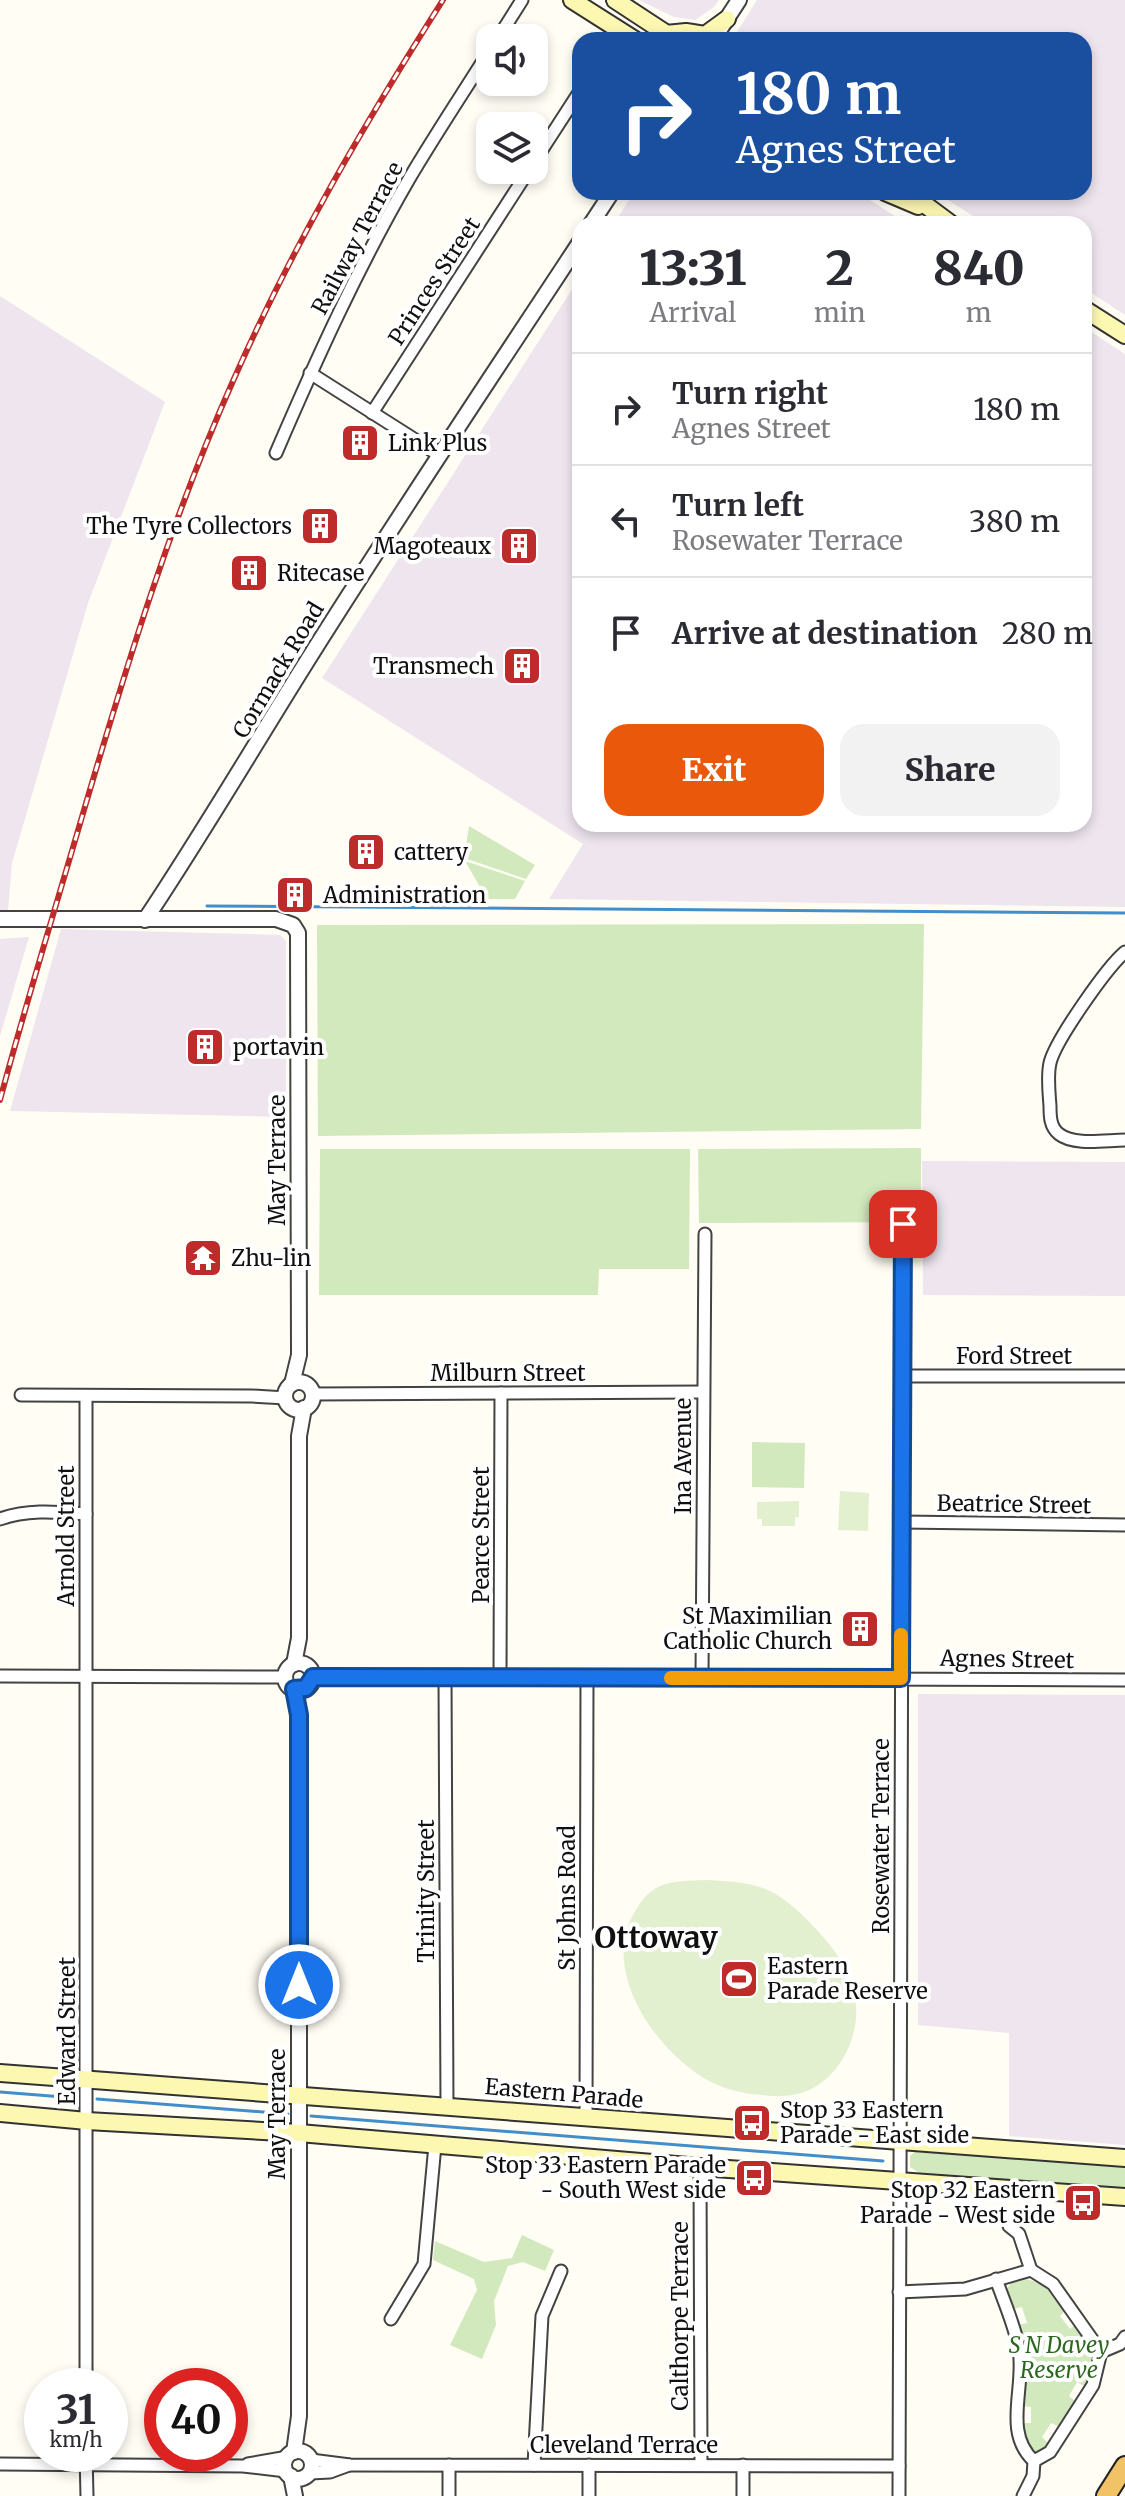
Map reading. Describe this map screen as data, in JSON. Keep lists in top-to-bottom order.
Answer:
{
  "streets": {
    "main road": ["Eastern Parade"],
    "street": [
      "Railway Terrace",
      "Princes Street",
      "Cormack Road",
      "May Terrace",
      "Ford Street",
      "Milburn Street",
      "Ina Avenue",
      "Beatrice Street",
      "Pearce Street",
      "Arnold Street",
      "Agnes Street",
      "Rosewater Terrace",
      "Trinity Street",
      "St Johns Road",
      "Edward Street",
      "Calthorpe Terrace",
      "Cleveland Terrace"
    ]
  },
  "crossings": [
    ["Cormack Road", "May Terrace"],
    ["May Terrace", "Milburn Street"],
    ["May Terrace", "Agnes Street"],
    ["May Terrace", "Eastern Parade"],
    ["May Terrace", "Cleveland Terrace"],
    ["Ford Street", "Rosewater Terrace"],
    ["Milburn Street", "Ina Avenue"],
    ["Milburn Street", "Pearce Street"],
    ["Milburn Street", "Arnold Street"],
    ["Ina Avenue", "Agnes Street"],
    ["Beatrice Street", "Rosewater Terrace"],
    ["Pearce Street", "Agnes Street"],
    ["Arnold Street", "Edward Street"],
    ["Agnes Street", "Rosewater Terrace"],
    ["Agnes Street", "Trinity Street"],
    ["Agnes Street", "St Johns Road"],
    ["Rosewater Terrace", "Eastern Parade"],
    ["Rosewater Terrace", "Cleveland Terrace"],
    ["Trinity Street", "Eastern Parade"],
    ["St Johns Road", "Eastern Parade"],
    ["Edward Street", "Eastern Parade"],
    ["Calthorpe Terrace", "Cleveland Terrace"]
  ],
  "districts": ["Ottoway"],
  "parks": ["S N Davey Reserve"],
  "places": {
    "building": [
      "Link Plus",
      "The Tyre Collectors",
      "Magoteaux",
      "Ritecase",
      "Transmech",
      "cattery",
      "Administration",
      "portavin",
      "St Maximilian Catholic Church"
    ],
    "temple": ["Zhu-lin"],
    "sports": ["Eastern Parade Reserve"],
    "bus stop": ["Stop 33 Eastern Parade - East side", "Stop 33 Eastern Parade - South West side", "Stop 32 Eastern Parade - West side"]
  },
  "page": {
    "turn": ["180 m", "Agnes Street"],
    "eta": [
      "13:31",
      "Arrival",
      "2",
      "min",
      "840",
      "m"
    ],
    "list": [
      {
        "name": "Turn right",
        "note": "Agnes Street",
        "value": "180 m"
      },
      {
        "name": "Turn left",
        "note": "Rosewater Terrace",
        "value": "380 m"
      },
      {
        "name": "Arrive at destination",
        "value": "280 m"
      }
    ],
    "buttons": ["Exit", "Share"],
    "speed": "31 km/h",
    "limit": "40"
  }
}
